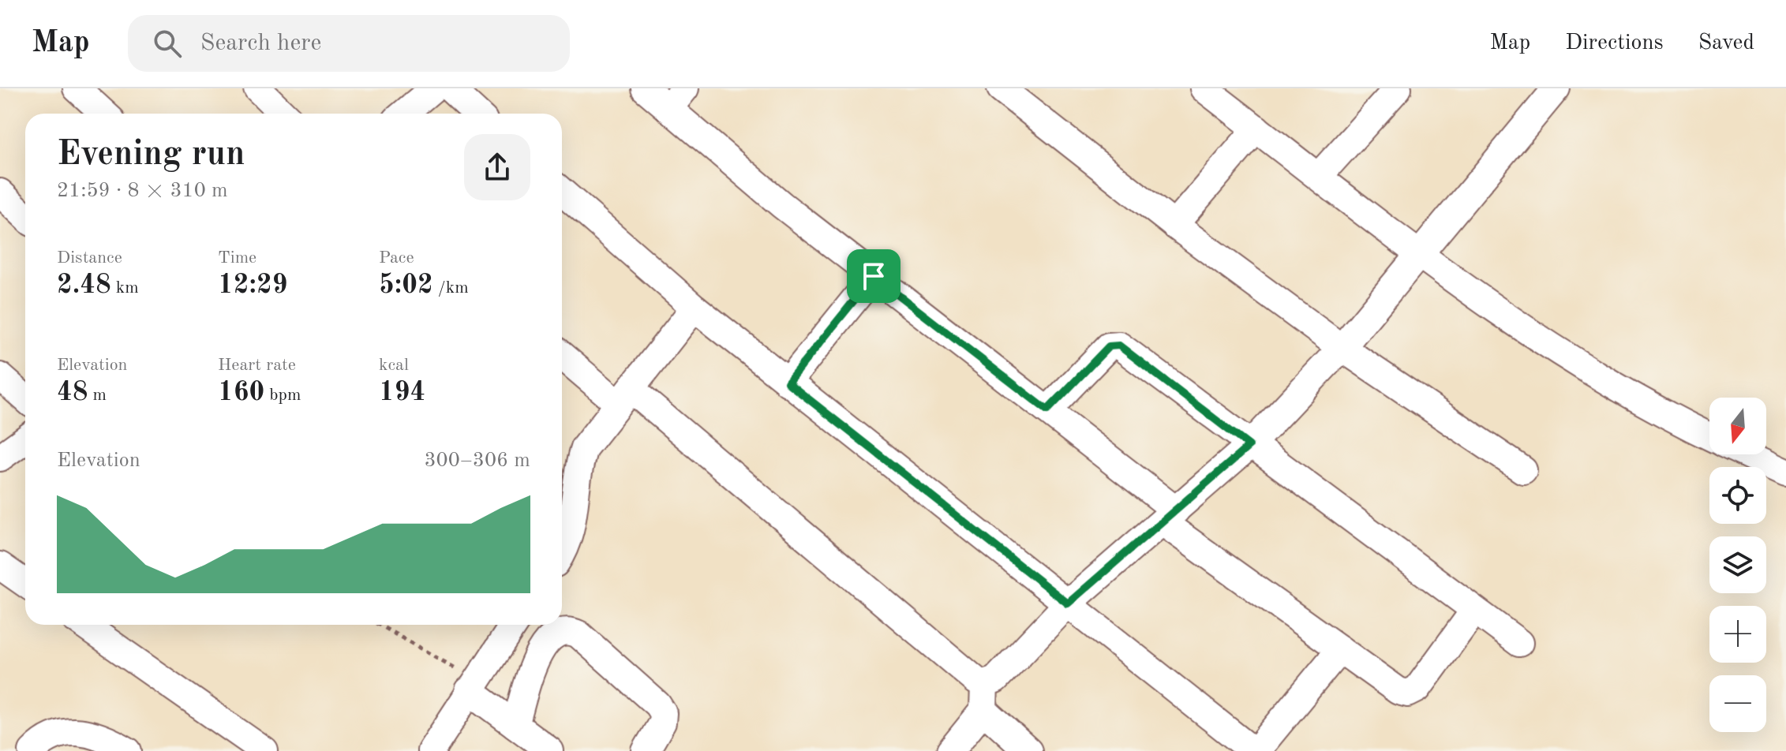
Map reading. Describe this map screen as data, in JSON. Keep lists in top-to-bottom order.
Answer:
{
  "north": "bottom",
  "page": {
    "header": "Map",
    "search": "Search here",
    "nav": ["Map", "Directions", "Saved"],
    "heading": ["Evening run", "21:59 · 8 × 310 m"],
    "stats": [
      ["Distance", "2.48 km"],
      ["Time", "12:29"],
      ["Pace", "5:02 /km"],
      ["Elevation", "48 m"],
      ["Heart rate", "160 bpm"],
      ["kcal", "194"]
    ],
    "map_buttons": ["+", "−"],
    "chart": ["Elevation", "300–306 m"]
  }
}
